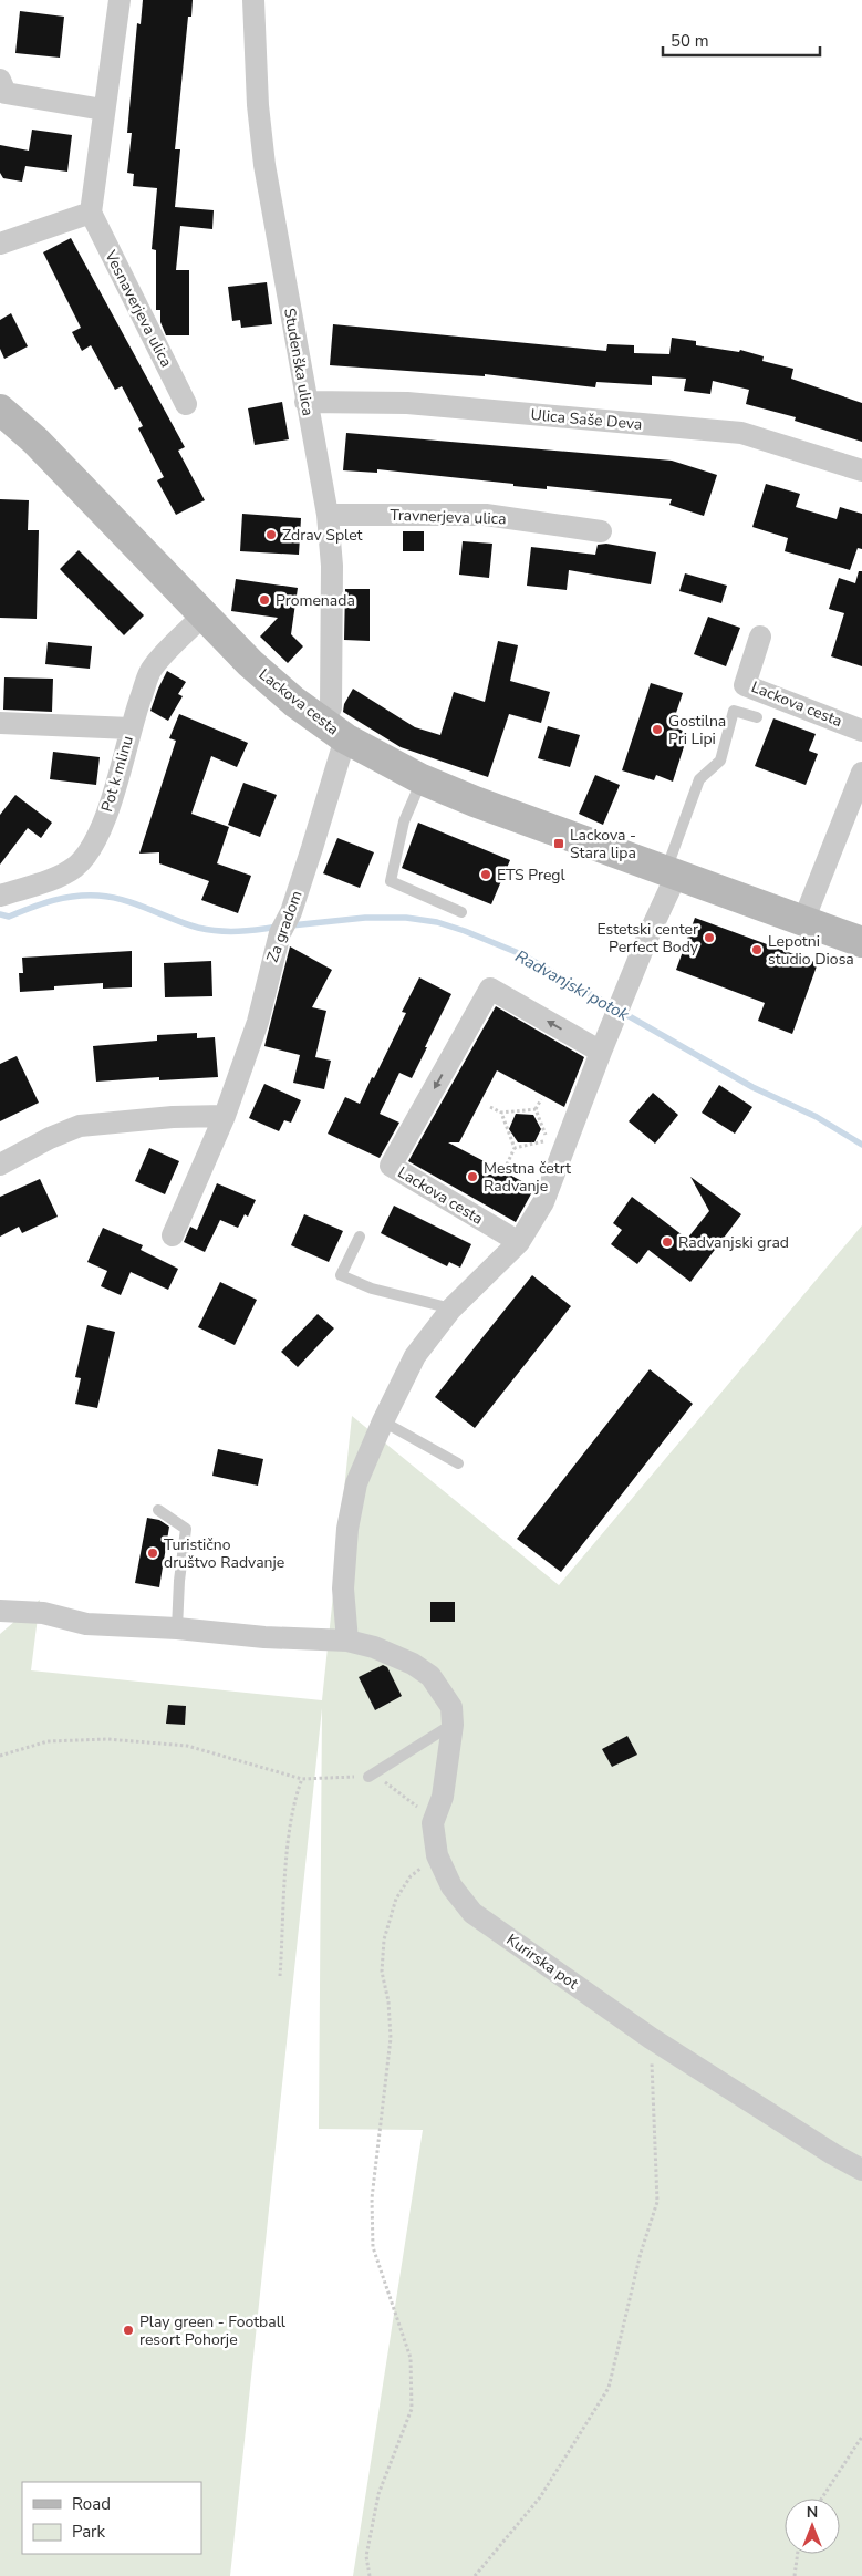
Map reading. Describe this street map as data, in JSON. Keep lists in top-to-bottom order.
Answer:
{
  "streets": {
    "street": [
      "Vesnaverjeva ulica",
      "Studenška ulica",
      "Ulica Saše Deva",
      "Travnerjeva ulica",
      "Lackova cesta",
      "Pot k mlinu",
      "Za gradom",
      "Kurirska pot"
    ]
  },
  "crossings": [
    ["Studenška ulica", "Ulica Saše Deva"],
    ["Studenška ulica", "Travnerjeva ulica"],
    ["Studenška ulica", "Lackova cesta"],
    ["Studenška ulica", "Za gradom"],
    ["Lackova cesta", "Pot k mlinu"],
    ["Lackova cesta", "Za gradom"]
  ],
  "water": ["Radvanjski potok"],
  "places": {
    "other": [
      "Zdrav Splet",
      "Promenada",
      "Gostilna Pri Lipi",
      "ETS Pregl",
      "Estetski center Perfect Body",
      "Lepotni studio Diosa",
      "Mestna četrt Radvanje",
      "Radvanjski grad",
      "Turistično društvo Radvanje",
      "Play green - Football resort Pohorje"
    ],
    "transit": ["Lackova - Stara lipa"]
  },
  "legend": ["Road", "Park"],
  "scale_bar": "50 m",
  "north": "top"
}
